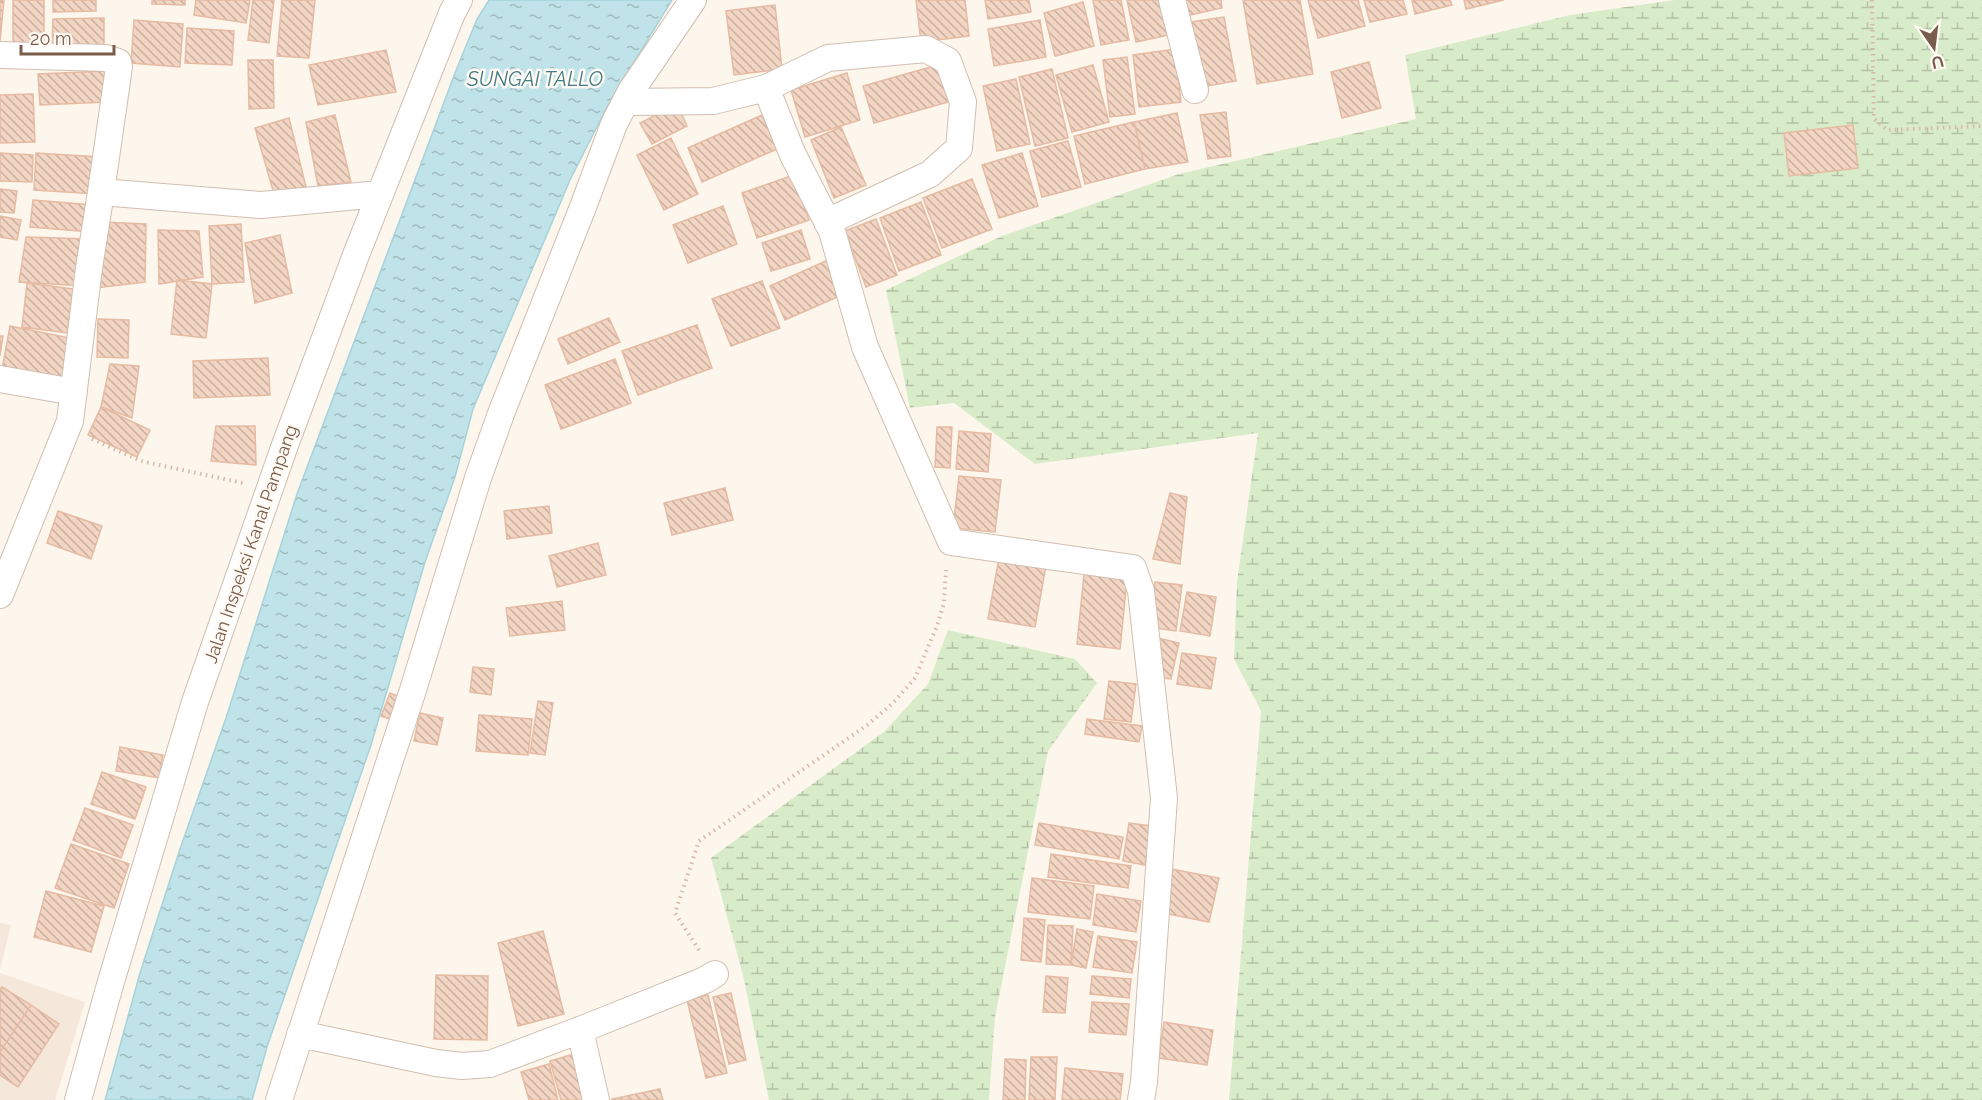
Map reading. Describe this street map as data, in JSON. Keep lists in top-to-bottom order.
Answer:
{
  "streets": {
    "street": ["Jalan Inspeksi Kanal Pampang"]
  },
  "water": ["SUNGAI TALLO"],
  "scale_bar": "20 m",
  "north": "bottom"
}
